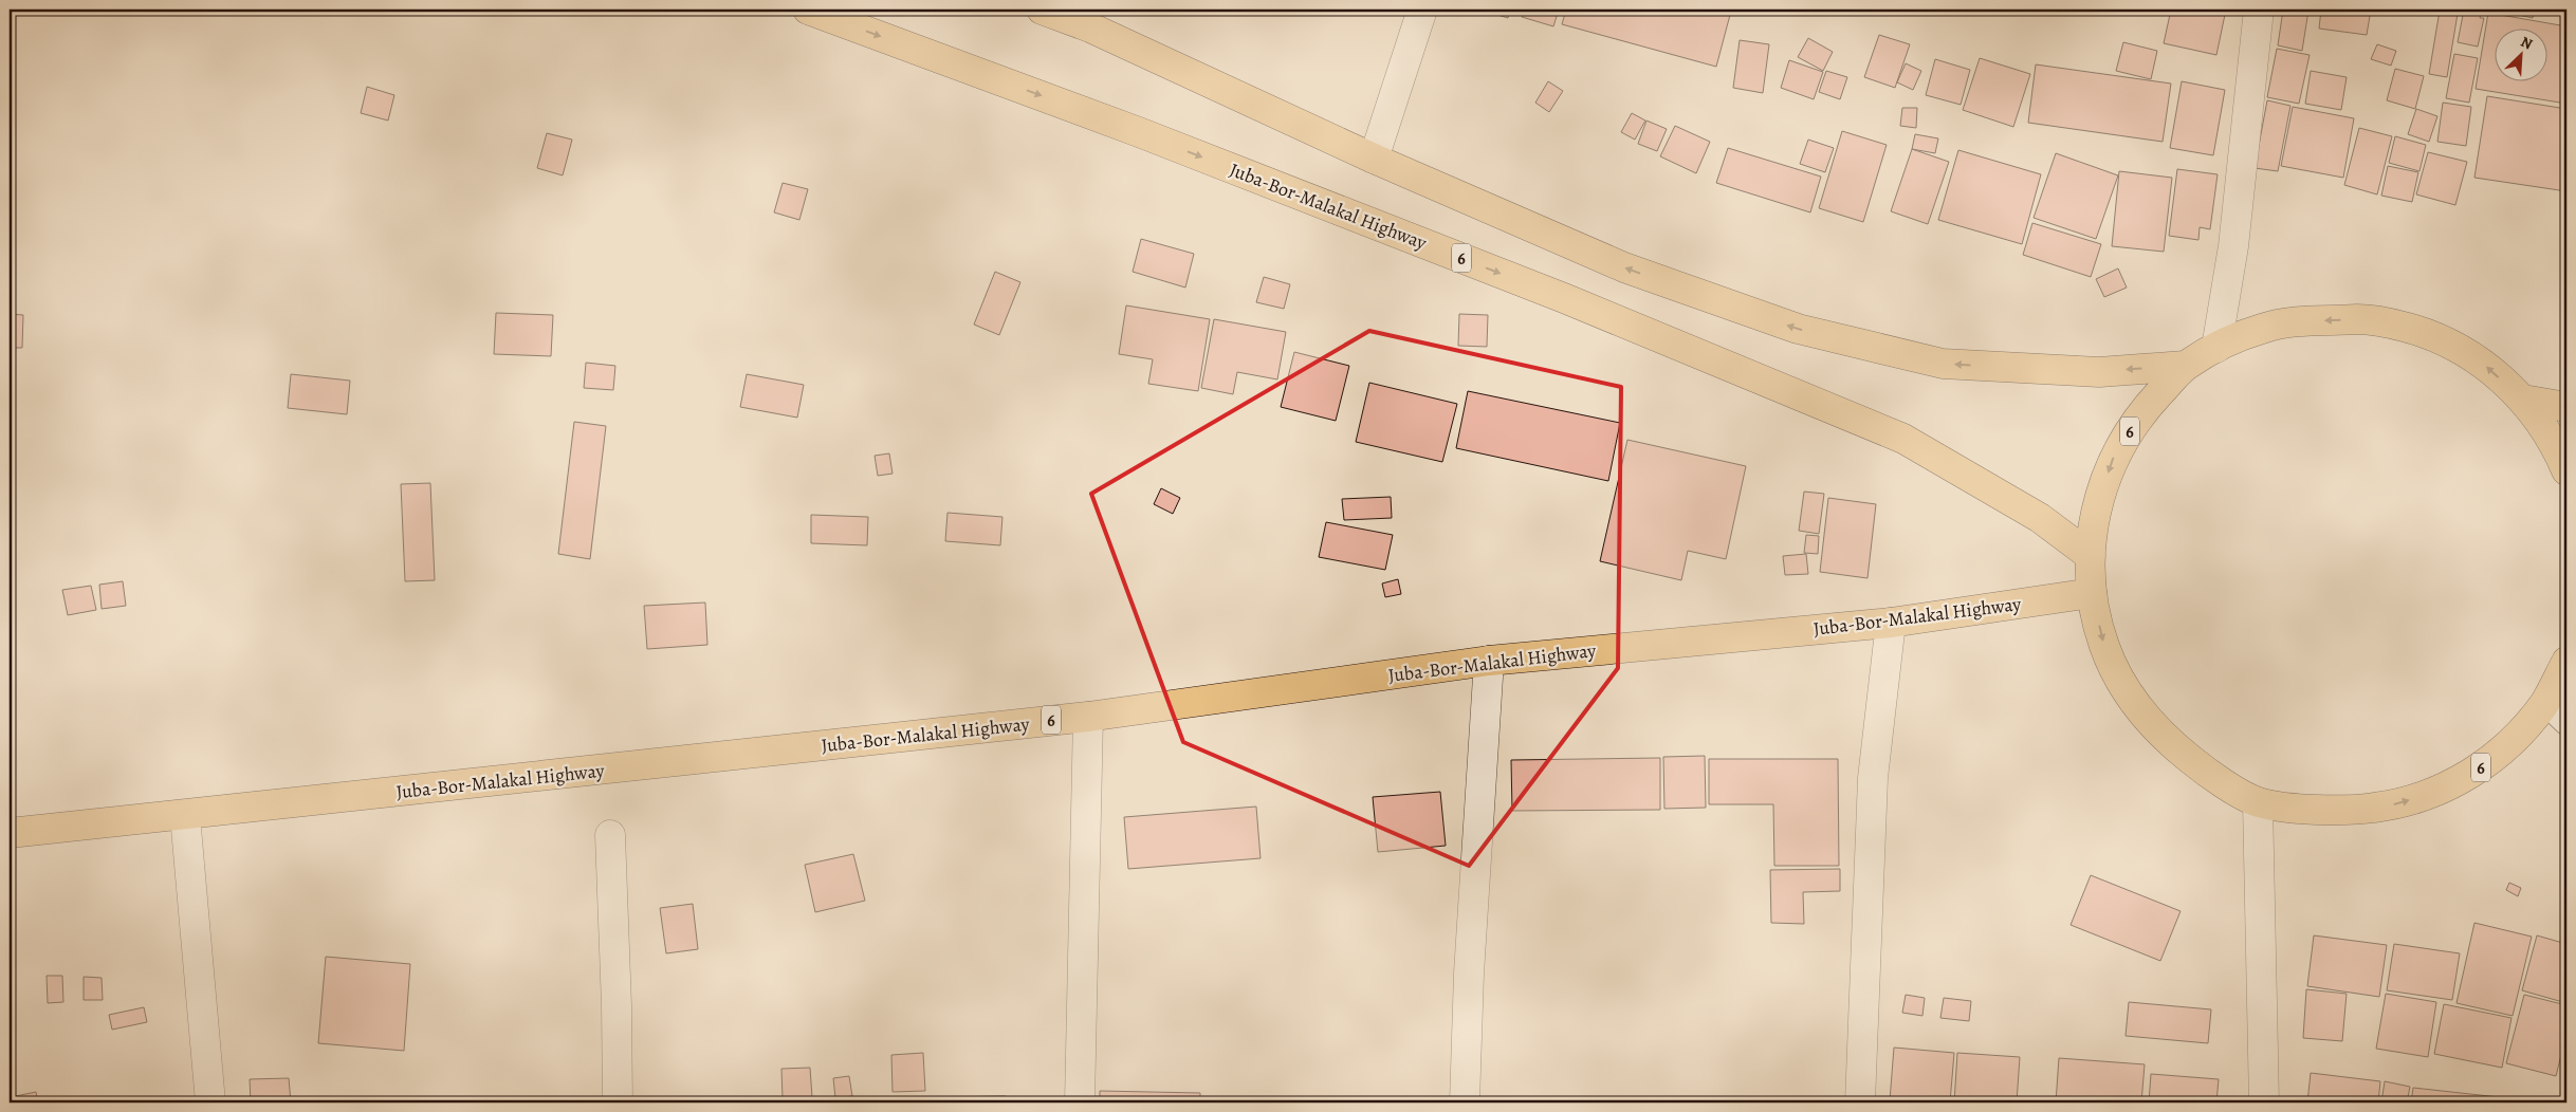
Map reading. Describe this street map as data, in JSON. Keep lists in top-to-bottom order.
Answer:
{
  "streets": {
    "main road": ["Juba-Bor-Malakal Highway", "6"]
  },
  "crossings": [
    ["Juba-Bor-Malakal Highway", "6"]
  ],
  "north": "top right"
}
